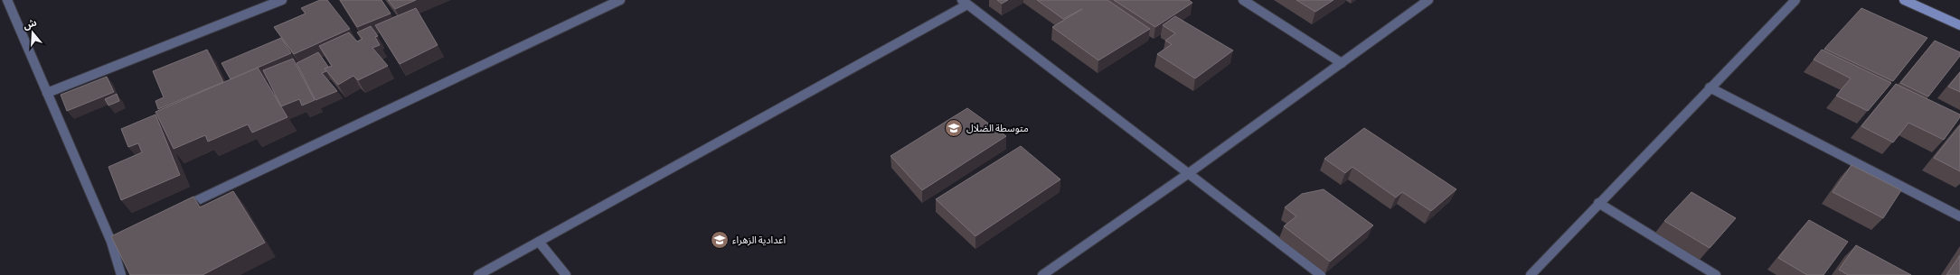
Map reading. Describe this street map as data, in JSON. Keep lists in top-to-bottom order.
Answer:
{
  "places": {
    "school or university": ["متوسطة الضلال", "اعدادية الزهراء"]
  },
  "north": "top"
}
